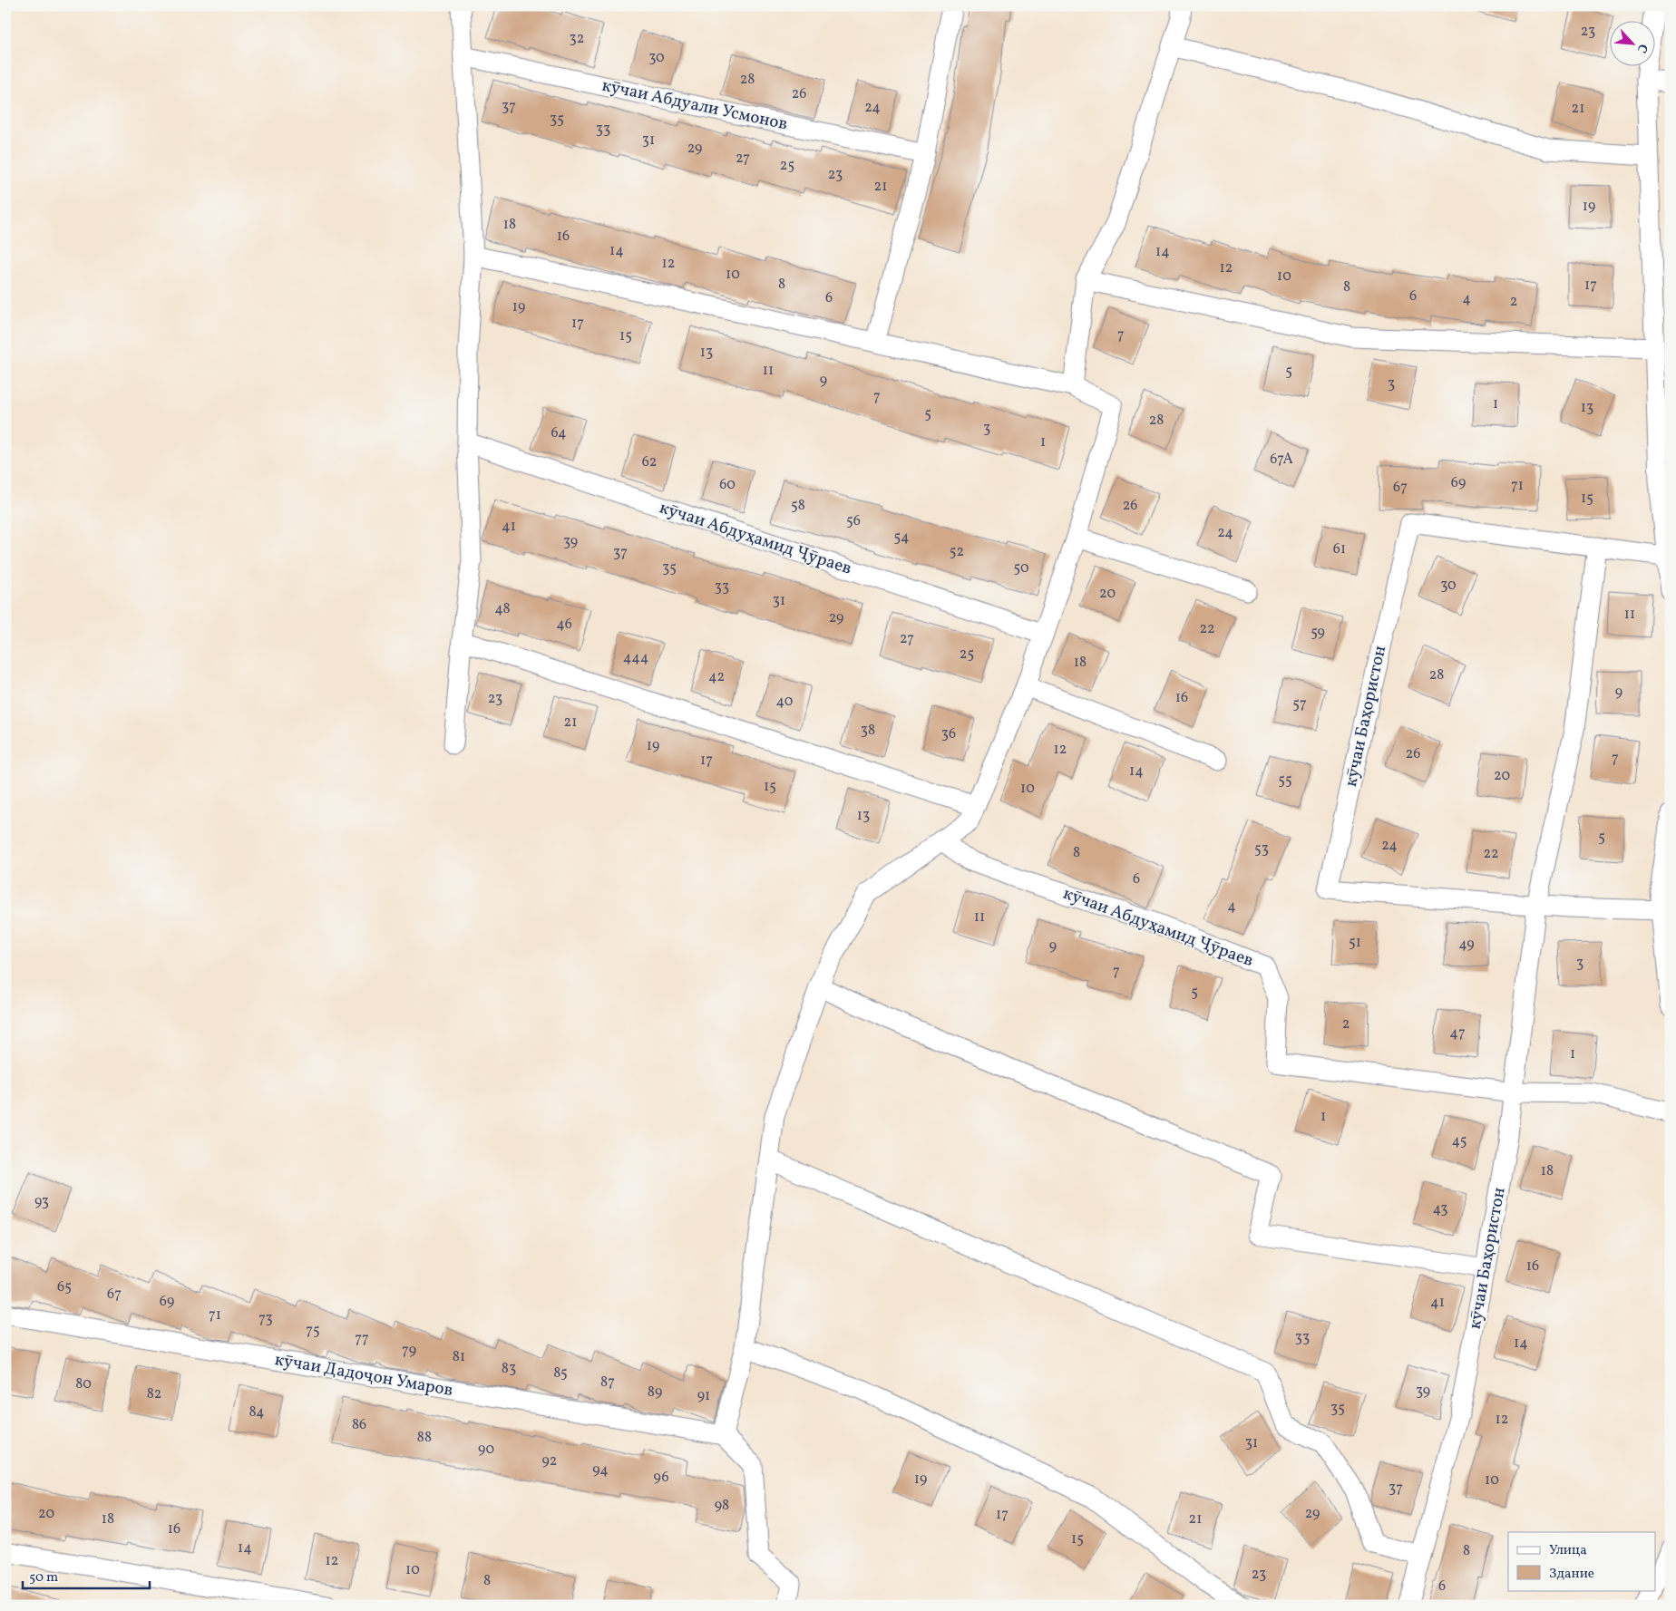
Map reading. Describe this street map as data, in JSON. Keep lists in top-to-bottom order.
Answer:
{
  "streets": {
    "street": [
      "кӯчаи Абдуали Усмонов",
      "кӯчаи Абдуҳамид Ҷӯраев",
      "кӯчаи Баҳористон",
      "кӯчаи Дадоҷон Умаров"
    ]
  },
  "crossings": [
    ["кӯчаи Абдуҳамид Ҷӯраев", "кӯчаи Баҳористон"]
  ],
  "house_numbers": [
    "23",
    "32",
    "30",
    "28",
    "26",
    "37",
    "24",
    "21",
    "35",
    "33",
    "31",
    "29",
    "27",
    "25",
    "23",
    "21",
    "19",
    "18",
    "16",
    "14",
    "14",
    "12",
    "12",
    "10",
    "10",
    "8",
    "17",
    "8",
    "6",
    "6",
    "4",
    "2",
    "19",
    "17",
    "7",
    "15",
    "13",
    "11",
    "5",
    "9",
    "3",
    "7",
    "1",
    "13",
    "5",
    "28",
    "3",
    "64",
    "1",
    "67А",
    "62",
    "69",
    "60",
    "71",
    "67",
    "15",
    "58",
    "26",
    "56",
    "41",
    "24",
    "54",
    "39",
    "61",
    "52",
    "37",
    "35",
    "50",
    "30",
    "33",
    "20",
    "31",
    "48",
    "11",
    "29",
    "46",
    "22",
    "59",
    "27",
    "25",
    "444",
    "18",
    "28",
    "42",
    "9",
    "16",
    "23",
    "40",
    "57",
    "21",
    "38",
    "36",
    "19",
    "12",
    "26",
    "7",
    "17",
    "14",
    "20",
    "55",
    "15",
    "10",
    "13",
    "5",
    "24",
    "53",
    "8",
    "22",
    "6",
    "4",
    "11",
    "51",
    "49",
    "9",
    "3",
    "7",
    "5",
    "2",
    "47",
    "1",
    "1",
    "45",
    "18",
    "93",
    "43",
    "16",
    "65",
    "67",
    "69",
    "41",
    "71",
    "73",
    "75",
    "33",
    "77",
    "14",
    "79",
    "81",
    "83",
    "85",
    "87",
    "80",
    "39",
    "89",
    "82",
    "91",
    "35",
    "84",
    "12",
    "86",
    "88",
    "31",
    "90",
    "92",
    "94",
    "96",
    "19",
    "10",
    "37",
    "98",
    "20",
    "29",
    "17",
    "18",
    "21",
    "16",
    "15",
    "14",
    "8",
    "12",
    "10",
    "23",
    "8",
    "6"
  ],
  "legend": ["Улица", "Здание"],
  "scale_bar": "50 m",
  "north": "bottom right"
}
